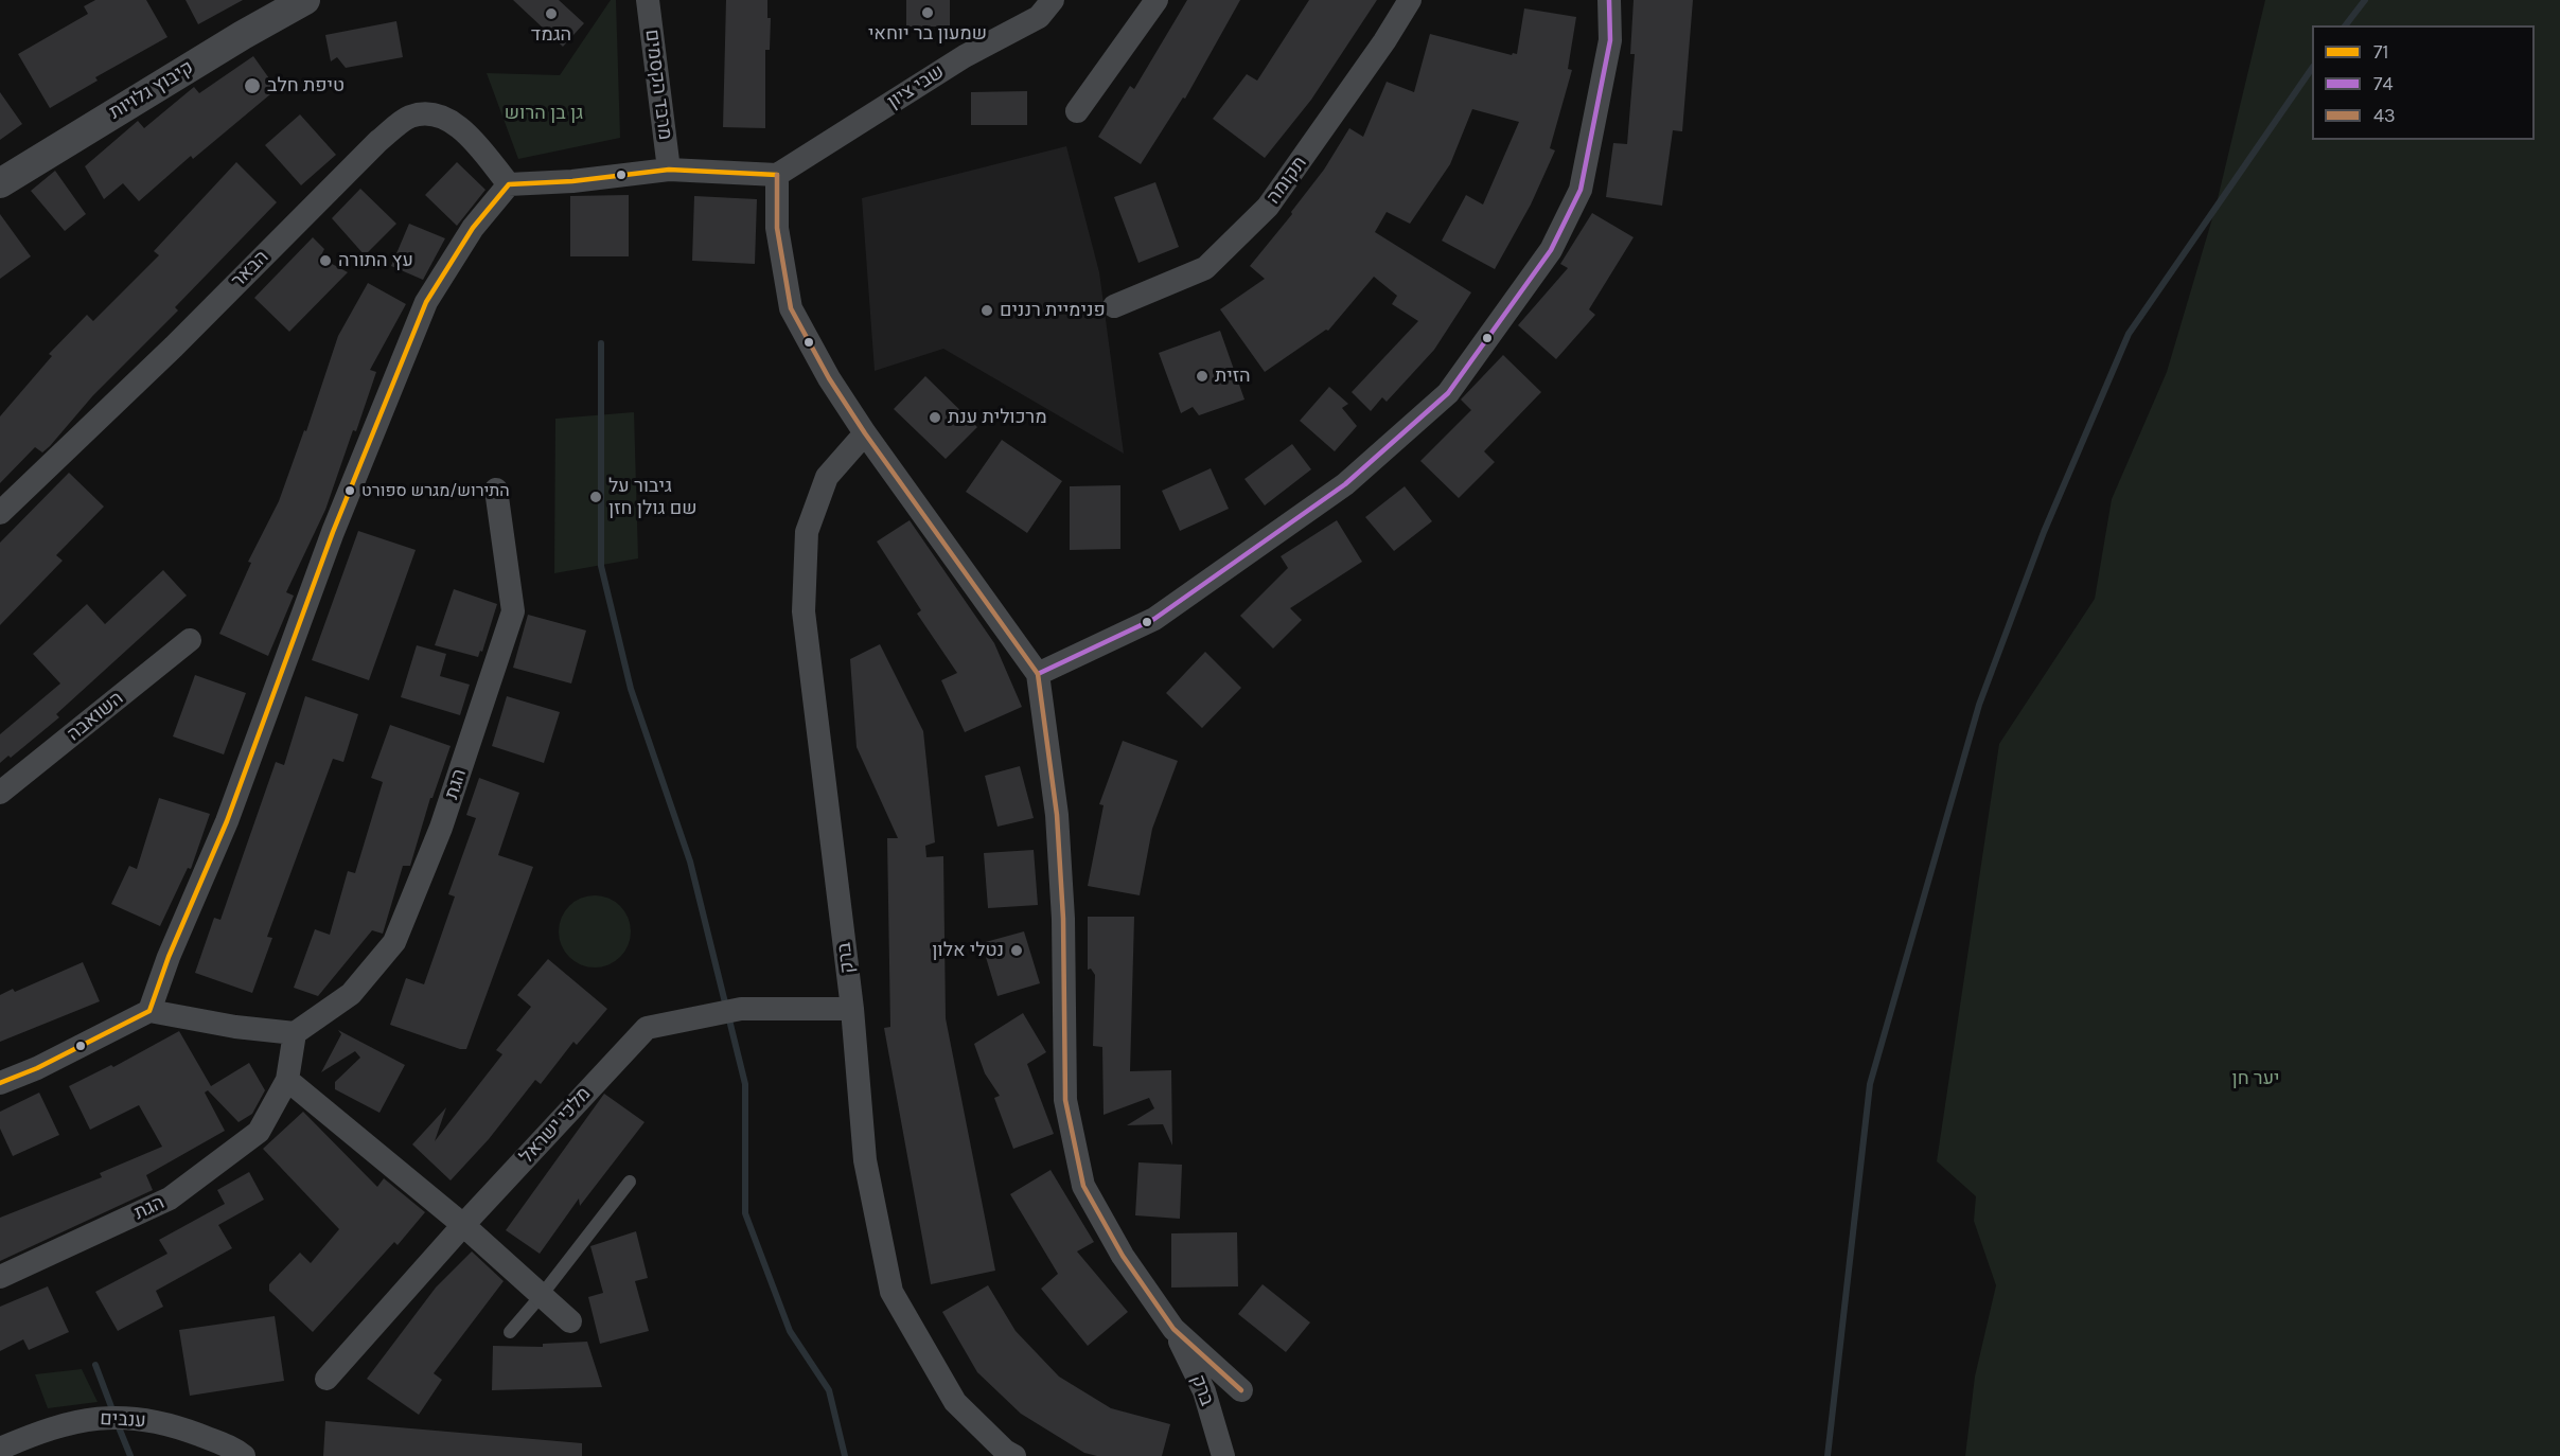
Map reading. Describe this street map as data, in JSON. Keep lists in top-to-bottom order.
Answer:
{
  "streets": {
    "street": [
      "מרבד הקסמים",
      "שבי ציון",
      "קיבוץ גלויות",
      "תקומה",
      "הבאר",
      "השואבה",
      "הגת",
      "ברק",
      "מלכי ישראל",
      "ענבים"
    ]
  },
  "crossings": [
    ["ברק", "מלכי ישראל"]
  ],
  "parks": ["גן בן הרוש", "יער חן"],
  "places": [
    "שמעון בר יוחאי",
    "הגמד",
    "טיפת חלב",
    "עץ התורה",
    "פנימיית רננים",
    "הזית",
    "מרכולית ענת",
    "התירוש/מגרש ספורט",
    "גיבור על שם גולן חזן",
    "נטלי אלון"
  ],
  "lines": ["transit line 74", "transit line 71", "transit line 43"],
  "legend": ["71", "74", "43"]
}
